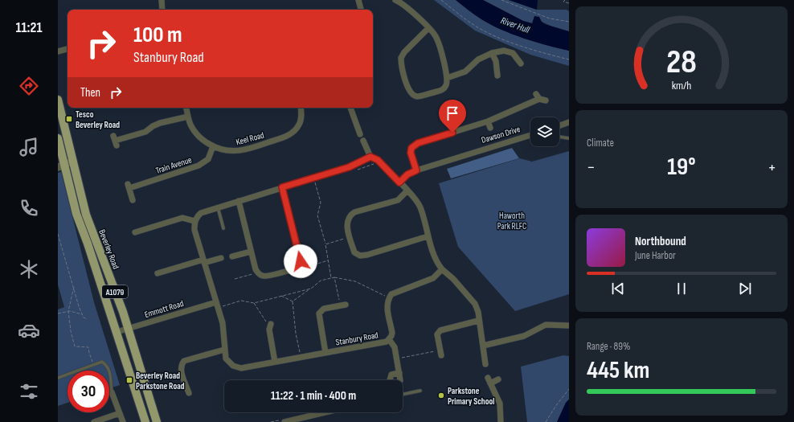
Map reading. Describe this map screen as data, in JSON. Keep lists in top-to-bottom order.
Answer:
{
  "streets": {
    "main road": ["Beverley Road", "A1079"],
    "street": [
      "Dawson Drive",
      "Keel Road",
      "Train Avenue",
      "Emmott Road",
      "Stanbury Road"
    ]
  },
  "crossings": [
    ["Keel Road", "Train Avenue"],
    ["Beverley Road", "Emmott Road"],
    ["Emmott Road", "Stanbury Road"]
  ],
  "water": ["River Hull"],
  "parks": ["Haworth Park RLFC"],
  "places": {
    "transit": ["Tesco Beverley Road", "Beverley Road Parkstone Road"],
    "other": ["Parkstone Primary School"]
  },
  "page": {
    "tabs": "11:21",
    "turn": ["100 m", "Stanbury Road"],
    "then": "Then",
    "tile": [
      "Climate",
      ["Range · 89%", "445 km"]
    ],
    "heat": ["−", "19°", "+"],
    "song": ["Northbound", "June Harbor"],
    "limit": "30",
    "trip": "11:22 · 1 min · 400 m",
    "gauge": ["28", "km/h"]
  }
}
